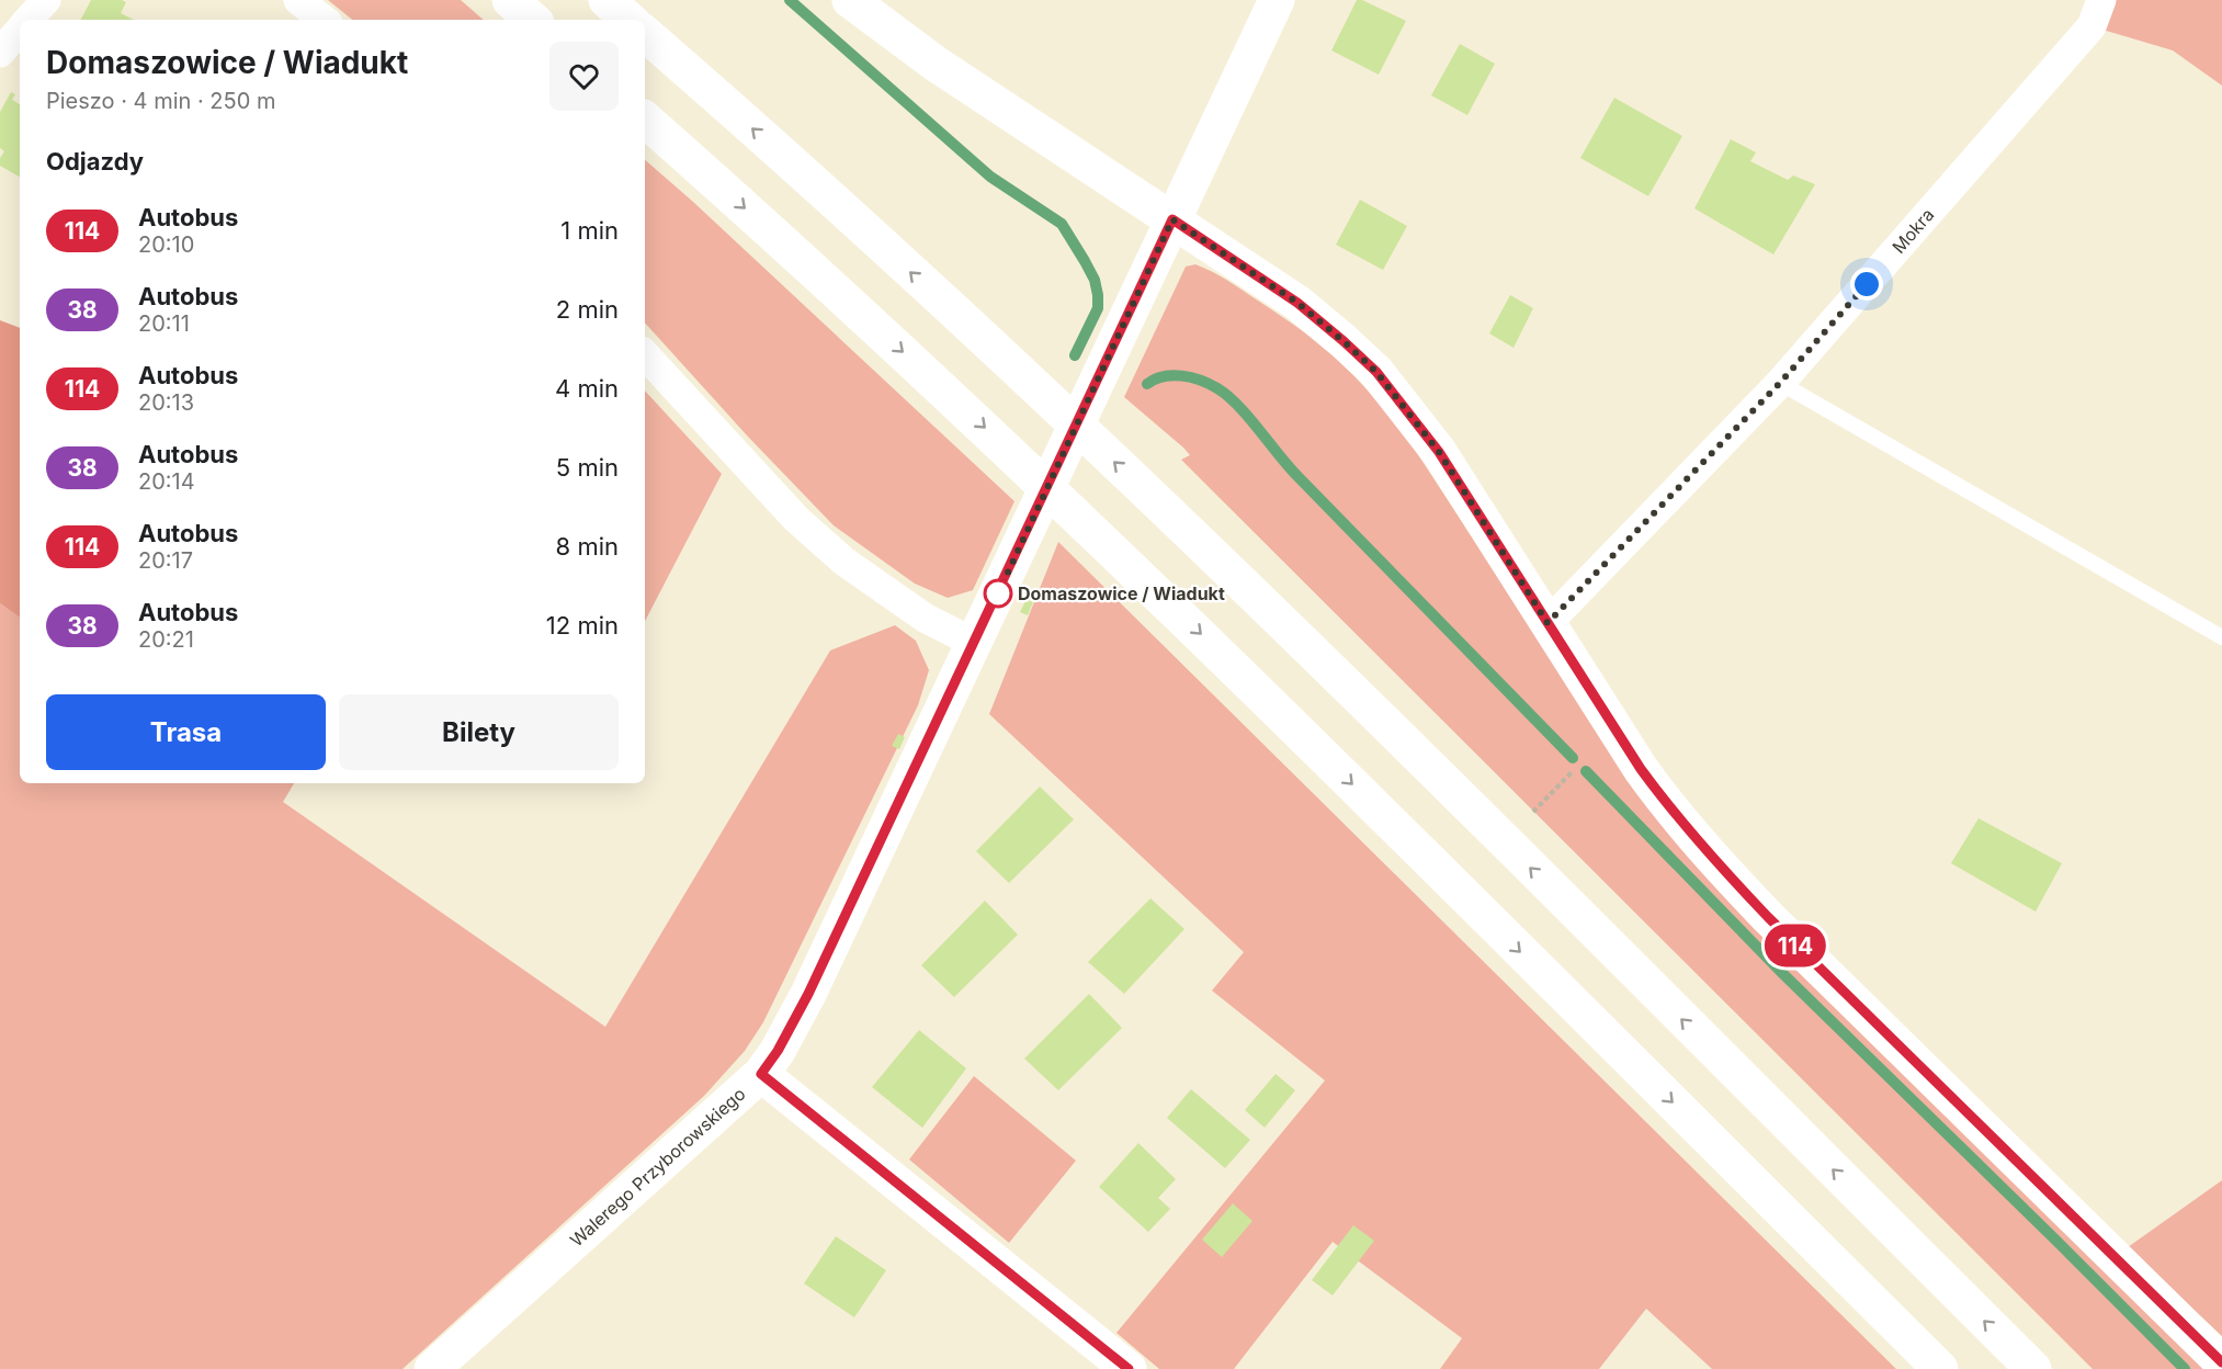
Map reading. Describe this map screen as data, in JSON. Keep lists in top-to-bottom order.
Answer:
{
  "streets": {
    "main road": ["Walerego Przyborowskiego"],
    "street": ["Mokra"]
  },
  "places": ["Domaszowice / Wiadukt"],
  "lines": ["bus line 114"],
  "page": {
    "on_map": "114",
    "heading": [
      ["Domaszowice / Wiadukt", "Pieszo · 4 min · 250 m"],
      "Odjazdy"
    ],
    "list": [
      {
        "mark": "114",
        "name": "Autobus",
        "note": "20:10",
        "value": "1 min"
      },
      {
        "mark": "38",
        "name": "Autobus",
        "note": "20:11",
        "value": "2 min"
      },
      {
        "mark": "114",
        "name": "Autobus",
        "note": "20:13",
        "value": "4 min"
      },
      {
        "mark": "38",
        "name": "Autobus",
        "note": "20:14",
        "value": "5 min"
      },
      {
        "mark": "114",
        "name": "Autobus",
        "note": "20:17",
        "value": "8 min"
      },
      {
        "mark": "38",
        "name": "Autobus",
        "note": "20:21",
        "value": "12 min"
      }
    ],
    "buttons": ["Trasa", "Bilety"]
  }
}
